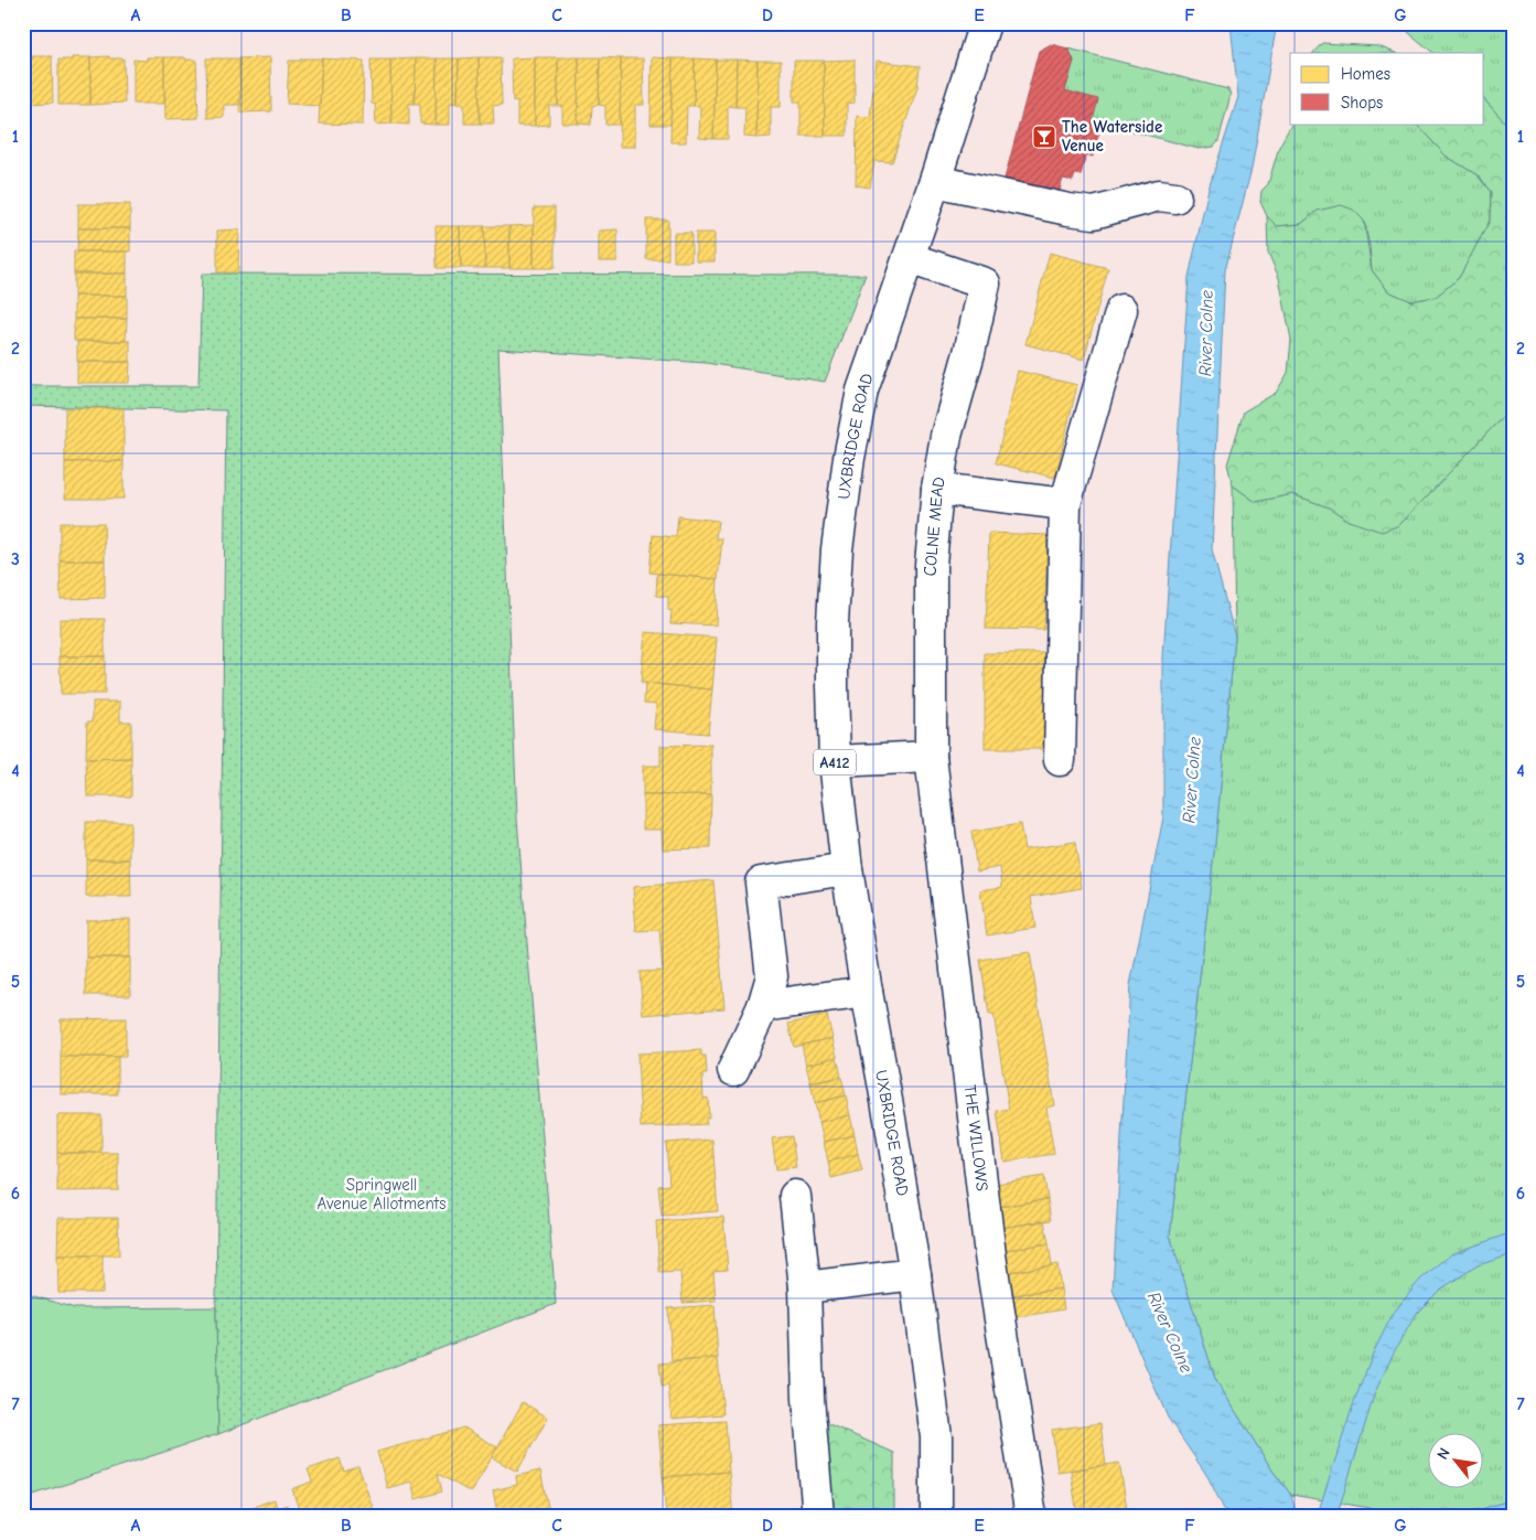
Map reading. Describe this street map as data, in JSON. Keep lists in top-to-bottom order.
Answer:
{
  "streets": {
    "main road": [
      "UXBRIDGE ROAD",
      "COLNE MEAD",
      "A412",
      "THE WILLOWS"
    ]
  },
  "crossings": [
    ["UXBRIDGE ROAD", "COLNE MEAD"],
    ["COLNE MEAD", "THE WILLOWS"]
  ],
  "water": ["River Colne"],
  "parks": ["Springwell Avenue Allotments"],
  "places": {
    "bar": ["The Waterside Venue"]
  },
  "legend": ["Homes", "Shops"],
  "north": "top left",
  "grid": {
    "columns": [
      "A",
      "B",
      "C",
      "D",
      "E",
      "F",
      "G"
    ],
    "rows": [
      "1",
      "2",
      "3",
      "4",
      "5",
      "6",
      "7"
    ]
  }
}
